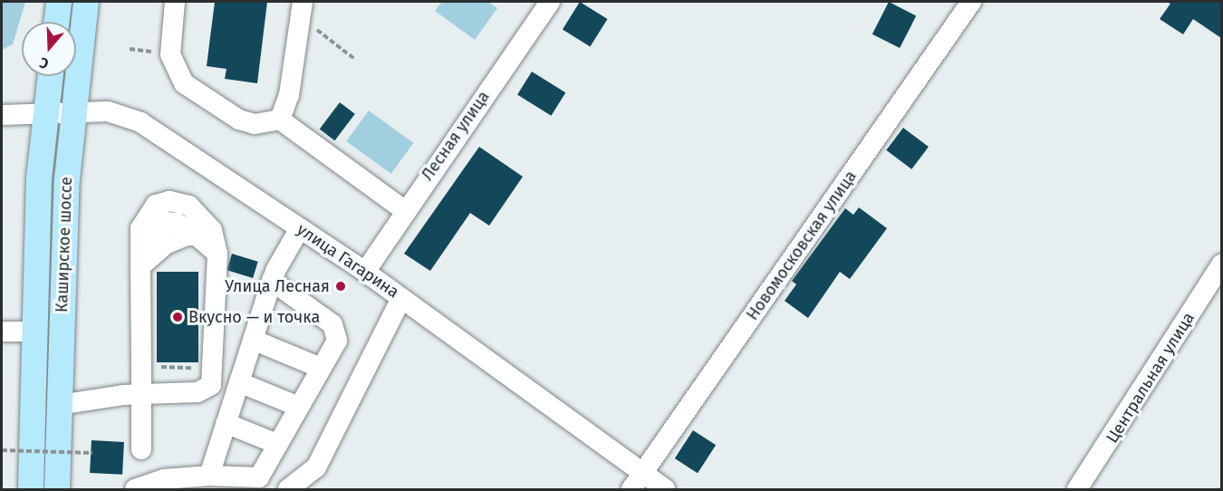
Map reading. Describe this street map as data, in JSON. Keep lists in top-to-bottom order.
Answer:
{
  "streets": {
    "main road": ["Каширское шоссе"],
    "street": [
      "Лесная улица",
      "Новомосковская улица",
      "улица Гагарина",
      "Центральная улица"
    ]
  },
  "crossings": [
    ["Лесная улица", "улица Гагарина"],
    ["Каширское шоссе", "улица Гагарина"],
    ["Новомосковская улица", "улица Гагарина"]
  ],
  "places": ["Улица Лесная", "Вкусно — и точка"],
  "north": "bottom"
}
